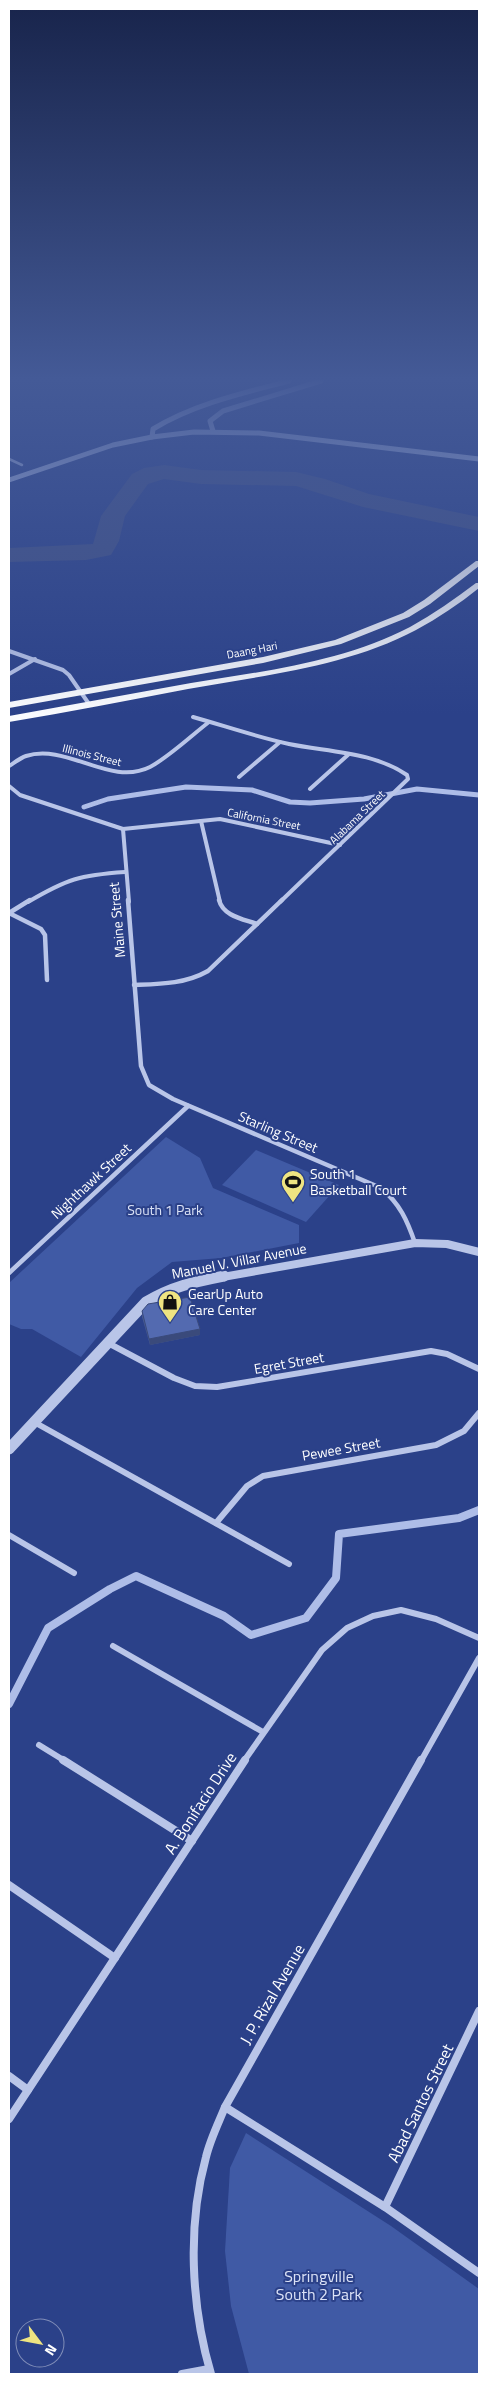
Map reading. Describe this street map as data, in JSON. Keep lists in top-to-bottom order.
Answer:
{
  "streets": {
    "main road": ["Daang Hari"],
    "street": [
      "Illinois Street",
      "Alabama Street",
      "California Street",
      "Maine Street",
      "Starling Street",
      "Nighthawk Street",
      "Manuel V. Villar Avenue",
      "Egret Street",
      "Pewee Street",
      "A. Bonifacio Drive",
      "J. P. Rizal Avenue",
      "Abad Santos Street"
    ]
  },
  "crossings": [
    ["Illinois Street", "Alabama Street"],
    ["Alabama Street", "California Street"],
    ["Alabama Street", "Maine Street"],
    ["California Street", "Maine Street"],
    ["Maine Street", "Starling Street"],
    ["Maine Street", "Nighthawk Street"],
    ["Starling Street", "Nighthawk Street"],
    ["Starling Street", "Manuel V. Villar Avenue"],
    ["Manuel V. Villar Avenue", "Egret Street"]
  ],
  "parks": ["South 1 Park", "Springville South 2 Park"],
  "places": {
    "sports": ["South 1 Basketball Court"],
    "shop": ["GearUp Auto Care Center"]
  },
  "north": "bottom right"
}
